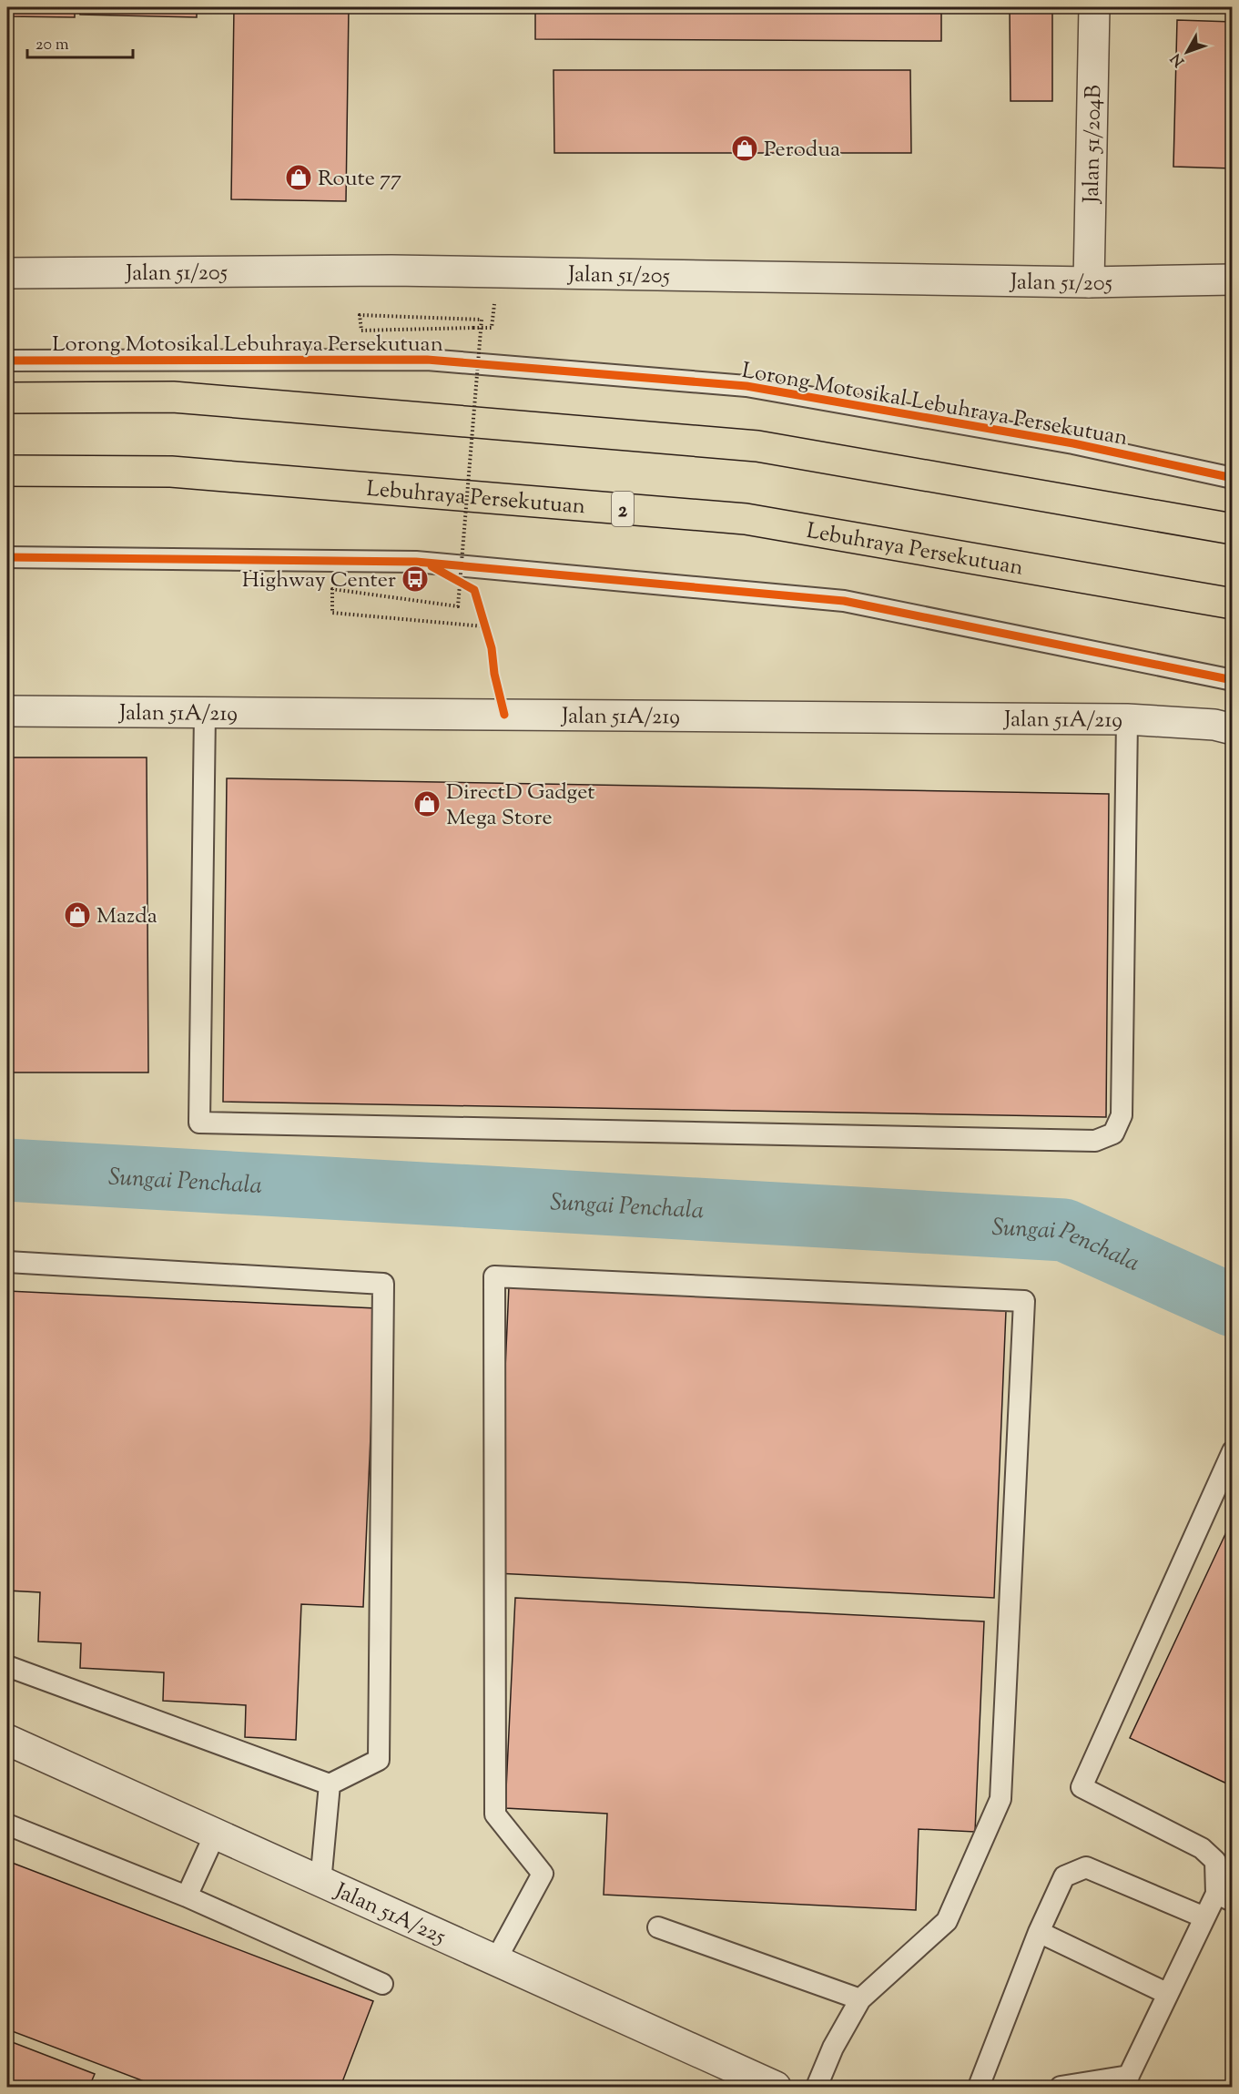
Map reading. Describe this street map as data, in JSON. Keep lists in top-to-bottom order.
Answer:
{
  "streets": {
    "highway": ["Lebuhraya Persekutuan", "2"],
    "street": [
      "Jalan 51/204B",
      "Jalan 51/205",
      "Jalan 51A/219",
      "Jalan 51A/225"
    ],
    "lane": ["Lorong Motosikal Lebuhraya Persekutuan"]
  },
  "crossings": [
    ["Jalan 51/204B", "Jalan 51/205"]
  ],
  "water": ["Sungai Penchala"],
  "places": {
    "shop": [
      "Perodua",
      "Route 77",
      "DirectD Gadget Mega Store",
      "Mazda"
    ],
    "bus stop": ["Highway Center"]
  },
  "scale_bar": "20 m",
  "north": "bottom left"
}
